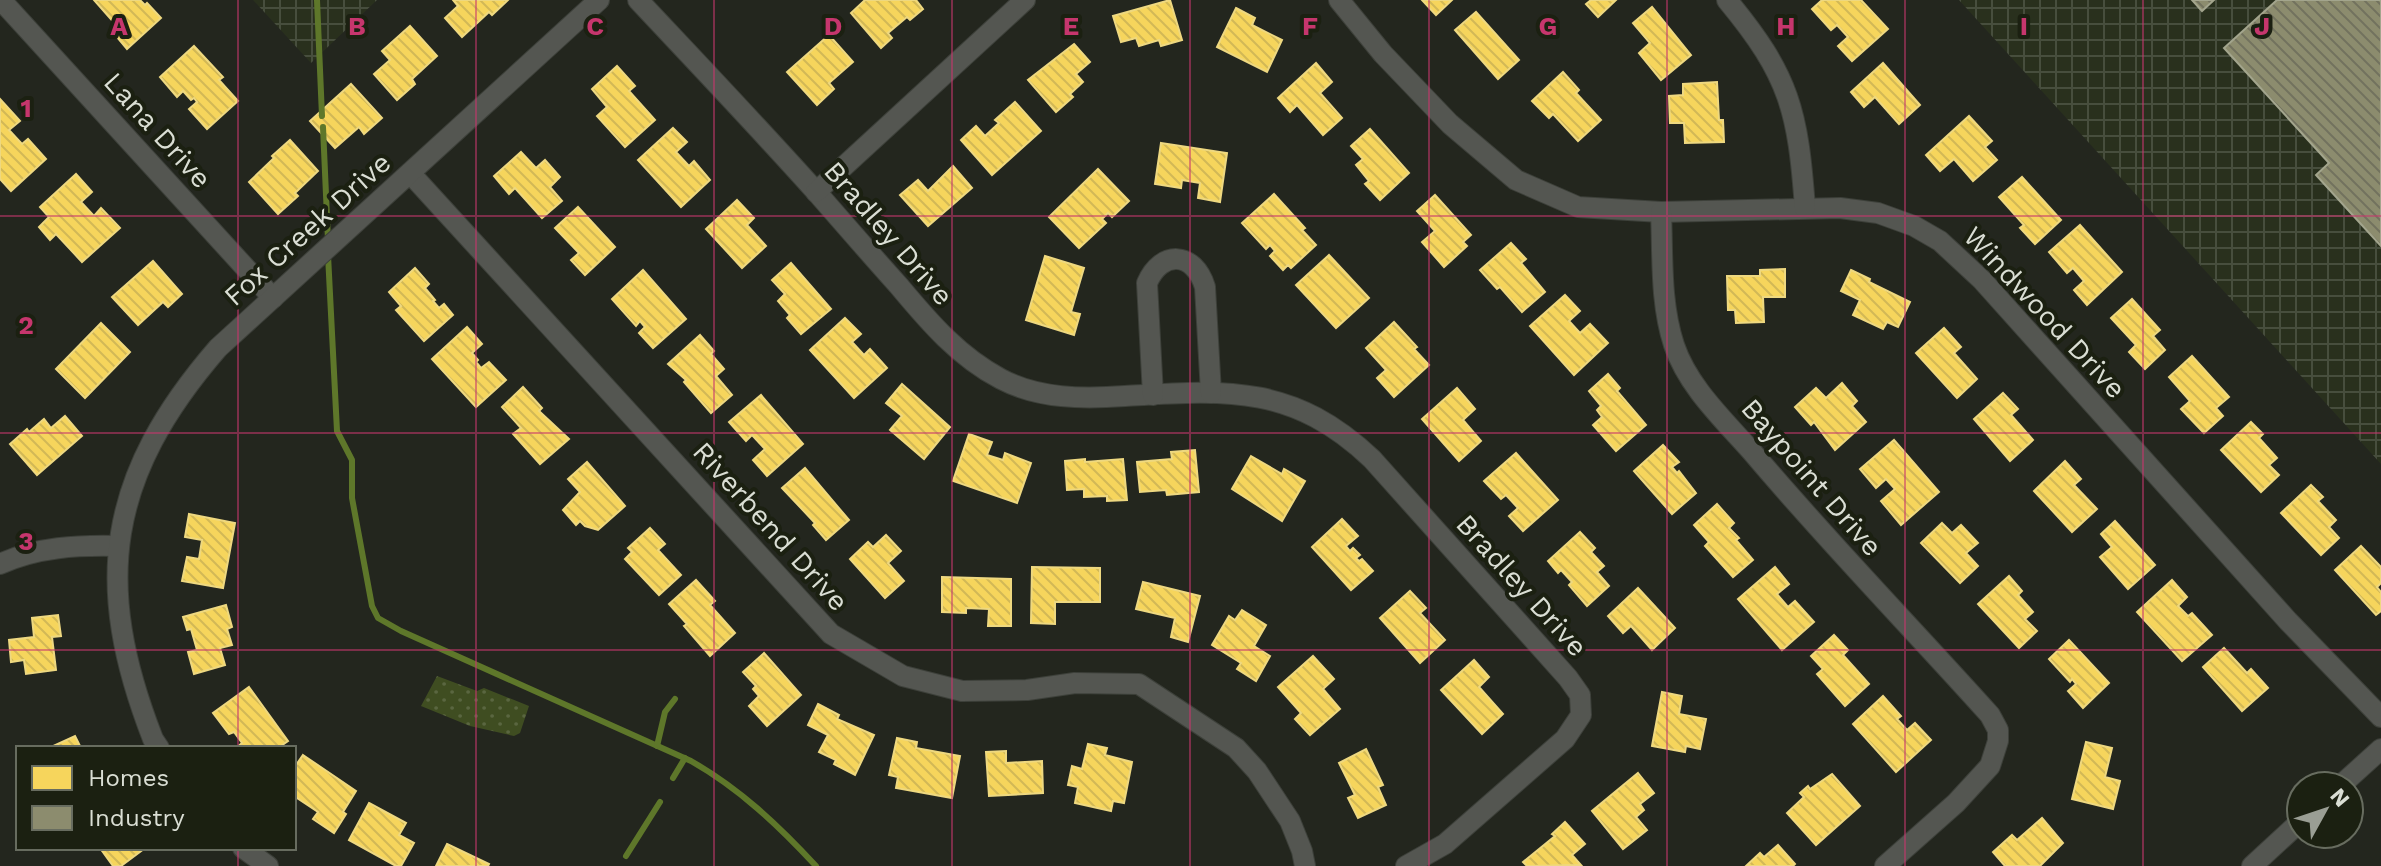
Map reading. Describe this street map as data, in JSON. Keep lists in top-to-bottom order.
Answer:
{
  "streets": {
    "street": [
      "Lana Drive",
      "Fox Creek Drive",
      "Bradley Drive",
      "Windwood Drive",
      "Baypoint Drive",
      "Riverbend Drive"
    ]
  },
  "crossings": [
    ["Lana Drive", "Fox Creek Drive"],
    ["Fox Creek Drive", "Riverbend Drive"],
    ["Windwood Drive", "Baypoint Drive"]
  ],
  "legend": ["Homes", "Industry"],
  "north": "top right",
  "grid": {
    "columns": [
      "A",
      "B",
      "C",
      "D",
      "E",
      "F",
      "G",
      "H",
      "I",
      "J"
    ],
    "rows": ["1", "2", "3"]
  }
}
